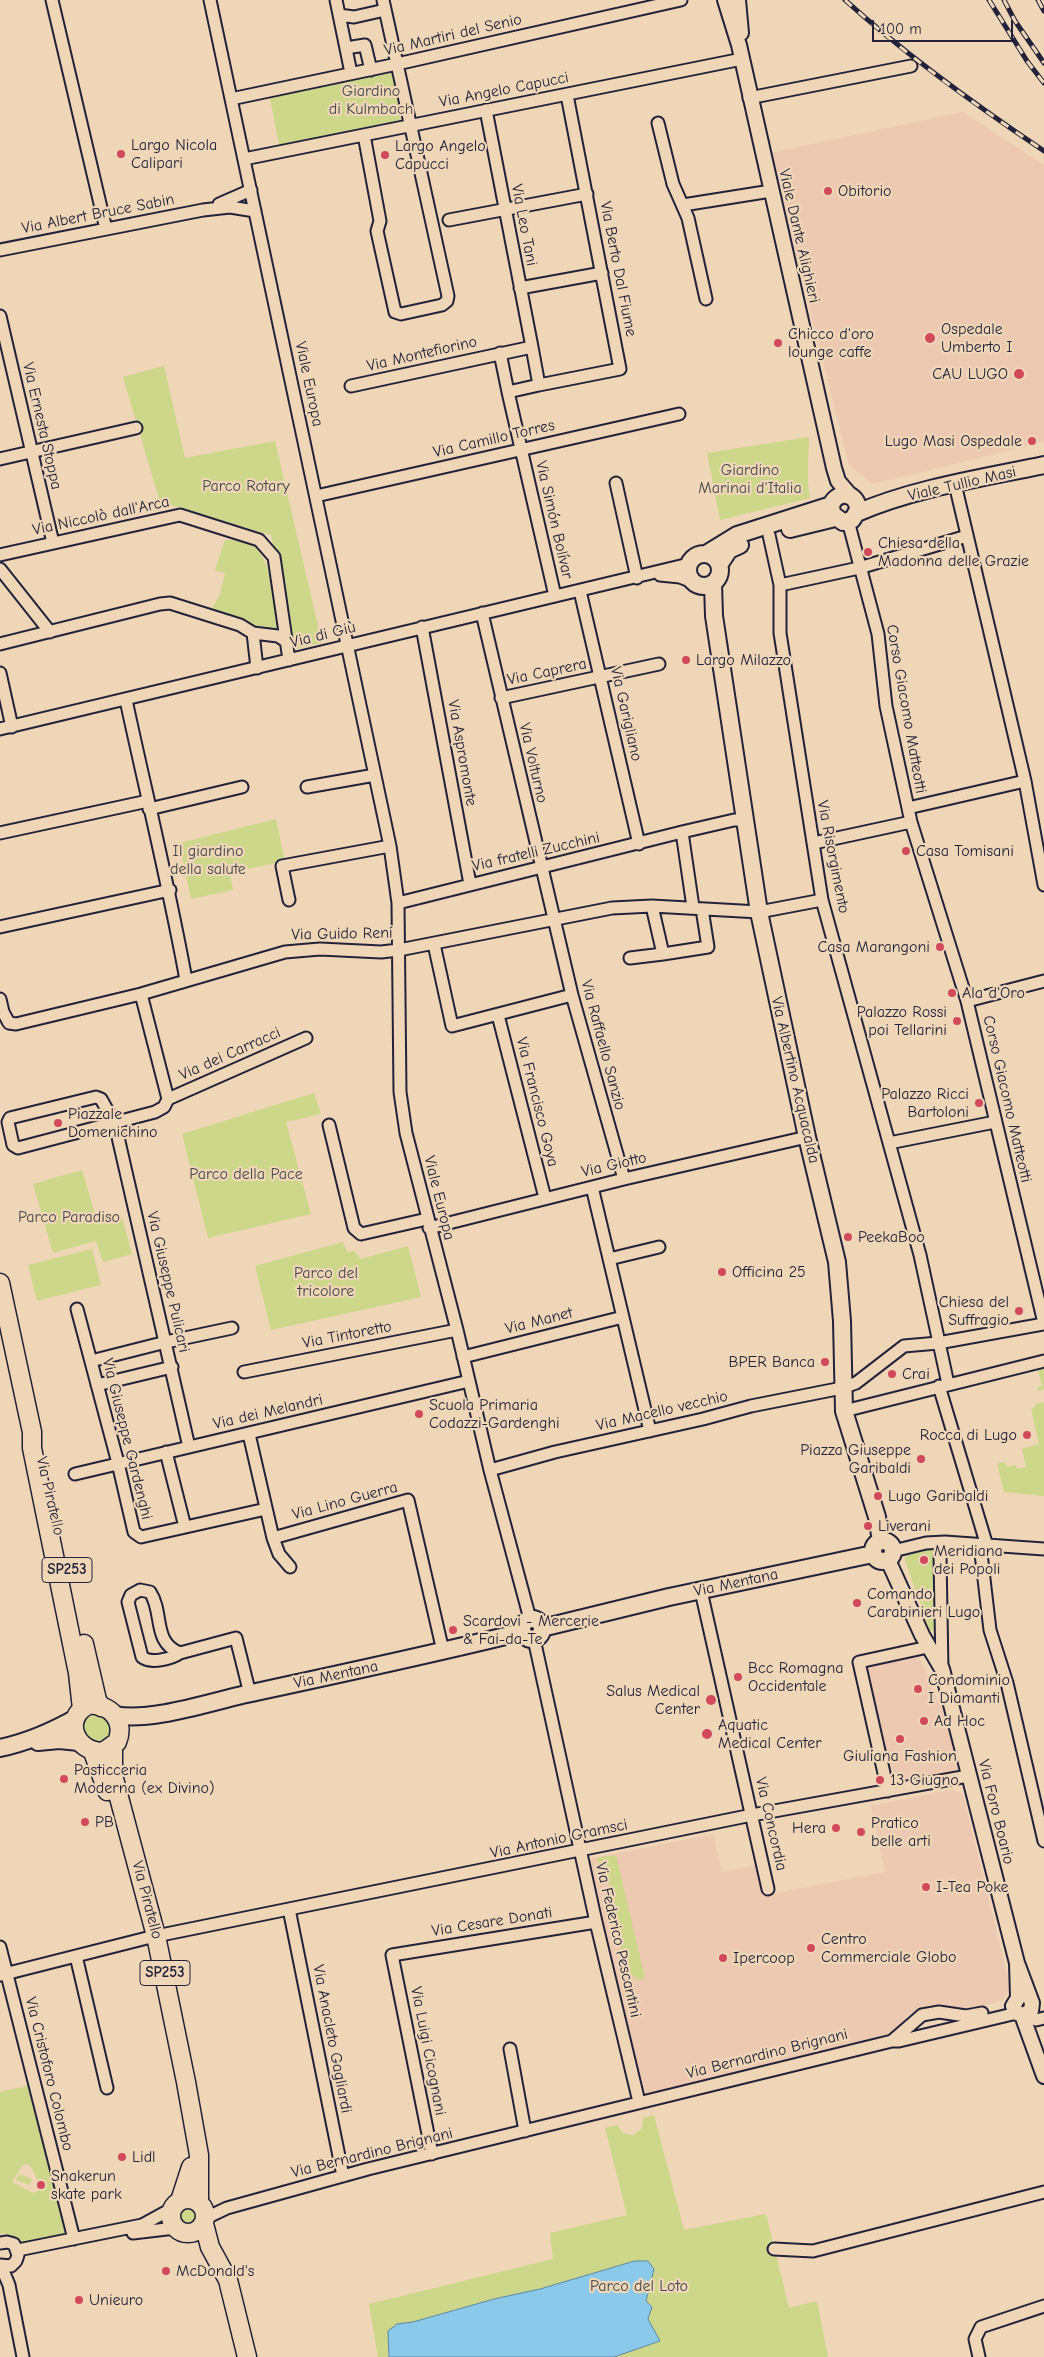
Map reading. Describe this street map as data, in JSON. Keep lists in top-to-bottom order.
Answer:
{
  "streets": {
    "main road": [
      "Viale Tullio Masi",
      "Via Albertino Acquacalda",
      "Via Piratello",
      "SP253",
      "Via Mentana"
    ],
    "street": [
      "Via Martiri del Senio",
      "Via Angelo Capucci",
      "Via Albert Bruce Sabin",
      "Via Leo Tani",
      "Viale Dante Alighieri",
      "Via Berto Dal Fiume",
      "Via Montefiorino",
      "Viale Europa",
      "Via Ernesta Stoppa",
      "Via Camillo Torres",
      "Via Niccolò dall'Arca",
      "Via Simón Bolívar",
      "Via di Giù",
      "Via Caprera",
      "Corso Giacomo Matteotti",
      "Via Garigliano",
      "Via Aspromonte",
      "Via Volturno",
      "Via fratelli Zucchini",
      "Via Risorgimento",
      "Via Guido Reni",
      "Via Raffaello Sanzio",
      "Via dei Carracci",
      "Via Francisco Goya",
      "Via Giotto",
      "Via Giuseppe Pulicari",
      "Via Manet",
      "Via Tintoretto",
      "Via Macello vecchio",
      "Via dei Melandri",
      "Via Giuseppe Gardenghi",
      "Via Lino Guerra",
      "Via Foro Boario",
      "Via Concordia",
      "Via Antonio Gramsci",
      "Via Cesare Donati",
      "Via Federico Pescantini",
      "Via Anacleto Gagliardi",
      "Via Luigi Cicognani",
      "Via Bernardino Brignani",
      "Via Cristoforo Colombo"
    ]
  },
  "crossings": [
    ["Via Martiri del Senio", "Viale Europa"],
    ["Via Angelo Capucci", "Via Leo Tani"],
    ["Via Angelo Capucci", "Viale Dante Alighieri"],
    ["Via Angelo Capucci", "Via Berto Dal Fiume"],
    ["Via Angelo Capucci", "Viale Europa"],
    ["Via Albert Bruce Sabin", "Viale Europa"],
    ["Via Leo Tani", "Via Berto Dal Fiume"],
    ["Via Leo Tani", "Via Montefiorino"],
    ["Viale Dante Alighieri", "Viale Tullio Masi"],
    ["Viale Dante Alighieri", "Corso Giacomo Matteotti"],
    ["Via Montefiorino", "Via Simón Bolívar"],
    ["Viale Europa", "Via Camillo Torres"],
    ["Viale Europa", "Via di Giù"],
    ["Viale Europa", "Via fratelli Zucchini"],
    ["Viale Europa", "Via Guido Reni"],
    ["Viale Europa", "Via Giotto"],
    ["Viale Europa", "Via Manet"],
    ["Viale Europa", "Via Tintoretto"],
    ["Viale Europa", "Via Macello vecchio"],
    ["Viale Europa", "Via dei Melandri"],
    ["Viale Europa", "Via Mentana"],
    ["Viale Europa", "Via Federico Pescantini"],
    ["Via Ernesta Stoppa", "Via Niccolò dall'Arca"],
    ["Via Camillo Torres", "Via Simón Bolívar"],
    ["Viale Tullio Masi", "Via di Giù"],
    ["Viale Tullio Masi", "Corso Giacomo Matteotti"],
    ["Viale Tullio Masi", "Via Risorgimento"],
    ["Viale Tullio Masi", "Via Albertino Acquacalda"],
    ["Via Niccolò dall'Arca", "Via di Giù"],
    ["Via Simón Bolívar", "Via di Giù"],
    ["Via di Giù", "Via Garigliano"],
    ["Via di Giù", "Via Aspromonte"],
    ["Via di Giù", "Via Volturno"],
    ["Via di Giù", "Via Albertino Acquacalda"],
    ["Via Caprera", "Via Garigliano"],
    ["Via Caprera", "Via Volturno"],
    ["Corso Giacomo Matteotti", "Via Macello vecchio"],
    ["Via Garigliano", "Via fratelli Zucchini"],
    ["Via Aspromonte", "Via fratelli Zucchini"],
    ["Via Volturno", "Via fratelli Zucchini"],
    ["Via Volturno", "Via Guido Reni"],
    ["Via Volturno", "Via Raffaello Sanzio"],
    ["Via fratelli Zucchini", "Via Albertino Acquacalda"],
    ["Via Risorgimento", "Via Guido Reni"],
    ["Via Risorgimento", "Via Macello vecchio"],
    ["Via Guido Reni", "Via Raffaello Sanzio"],
    ["Via Guido Reni", "Via dei Carracci"],
    ["Via Guido Reni", "Via Albertino Acquacalda"],
    ["Via Raffaello Sanzio", "Via Giotto"],
    ["Via dei Carracci", "Via Giuseppe Pulicari"],
    ["Via Albertino Acquacalda", "Via Giotto"],
    ["Via Albertino Acquacalda", "Via Macello vecchio"],
    ["Via Albertino Acquacalda", "Via Mentana"],
    ["Via Albertino Acquacalda", "Via Foro Boario"],
    ["Via Francisco Goya", "Via Giotto"],
    ["Via Giuseppe Pulicari", "Via dei Melandri"],
    ["Via dei Melandri", "Via Giuseppe Gardenghi"],
    ["Via dei Melandri", "Via Lino Guerra"],
    ["Via Giuseppe Gardenghi", "Via Lino Guerra"],
    ["Via Piratello", "Via Mentana"],
    ["Via Piratello", "Via Antonio Gramsci"],
    ["Via Piratello", "Via Bernardino Brignani"],
    ["Via Lino Guerra", "Via Mentana"],
    ["Via Mentana", "Via Foro Boario"],
    ["Via Mentana", "Via Concordia"],
    ["Via Mentana", "Via Federico Pescantini"],
    ["Via Foro Boario", "Via Antonio Gramsci"],
    ["Via Foro Boario", "Via Bernardino Brignani"],
    ["Via Concordia", "Via Antonio Gramsci"],
    ["Via Antonio Gramsci", "Via Federico Pescantini"],
    ["Via Antonio Gramsci", "Via Anacleto Gagliardi"],
    ["Via Antonio Gramsci", "Via Cristoforo Colombo"],
    ["Via Cesare Donati", "Via Federico Pescantini"],
    ["Via Cesare Donati", "Via Luigi Cicognani"],
    ["Via Federico Pescantini", "Via Bernardino Brignani"],
    ["Via Anacleto Gagliardi", "Via Bernardino Brignani"],
    ["Via Luigi Cicognani", "Via Bernardino Brignani"]
  ],
  "parks": [
    "Giardino di Kulmbach",
    "Giardino Marinai d'Italia",
    "Parco Rotary",
    "Il giardino della salute",
    "Parco della Pace",
    "Parco Paradiso",
    "Parco del tricolore",
    "Parco del Loto"
  ],
  "places": [
    "Largo Nicola Calipari",
    "Largo Angelo Capucci",
    "Obitorio",
    "Ospedale Umberto I",
    "Chicco d'oro lounge caffe",
    "CAU LUGO",
    "Lugo Masi Ospedale",
    "Chiesa della Madonna delle Grazie",
    "Largo Milazzo",
    "Casa Tomisani",
    "Casa Marangoni",
    "Ala d'Oro",
    "Palazzo Rossi poi Tellarini",
    "Palazzo Ricci Bartoloni",
    "Piazzale Domenichino",
    "PeekaBoo",
    "Officina 25",
    "Chiesa del Suffragio",
    "BPER Banca",
    "Crai",
    "Scuola Primaria Codazzi-Gardenghi",
    "Rocca di Lugo",
    "Piazza Giuseppe Garibaldi",
    "Lugo Garibaldi",
    "Liverani",
    "Meridiana dei Popoli",
    "Comando Carabinieri Lugo",
    "Scardovi - Mercerie & Fai-da-Te",
    "Bcc Romagna Occidentale",
    "Condominio I Diamanti",
    "Salus Medical Center",
    "Ad Hoc",
    "Aquatic Medical Center",
    "Giuliana Fashion",
    "Pasticceria Moderna (ex Divino)",
    "13 Giugno",
    "PB",
    "Hera",
    "Pratico belle arti",
    "I-Tea Poke",
    "Centro Commerciale Globo",
    "Ipercoop",
    "Lidl",
    "Snakerun skate park",
    "McDonald's",
    "Unieuro"
  ],
  "scale_bar": "100 m"
}
